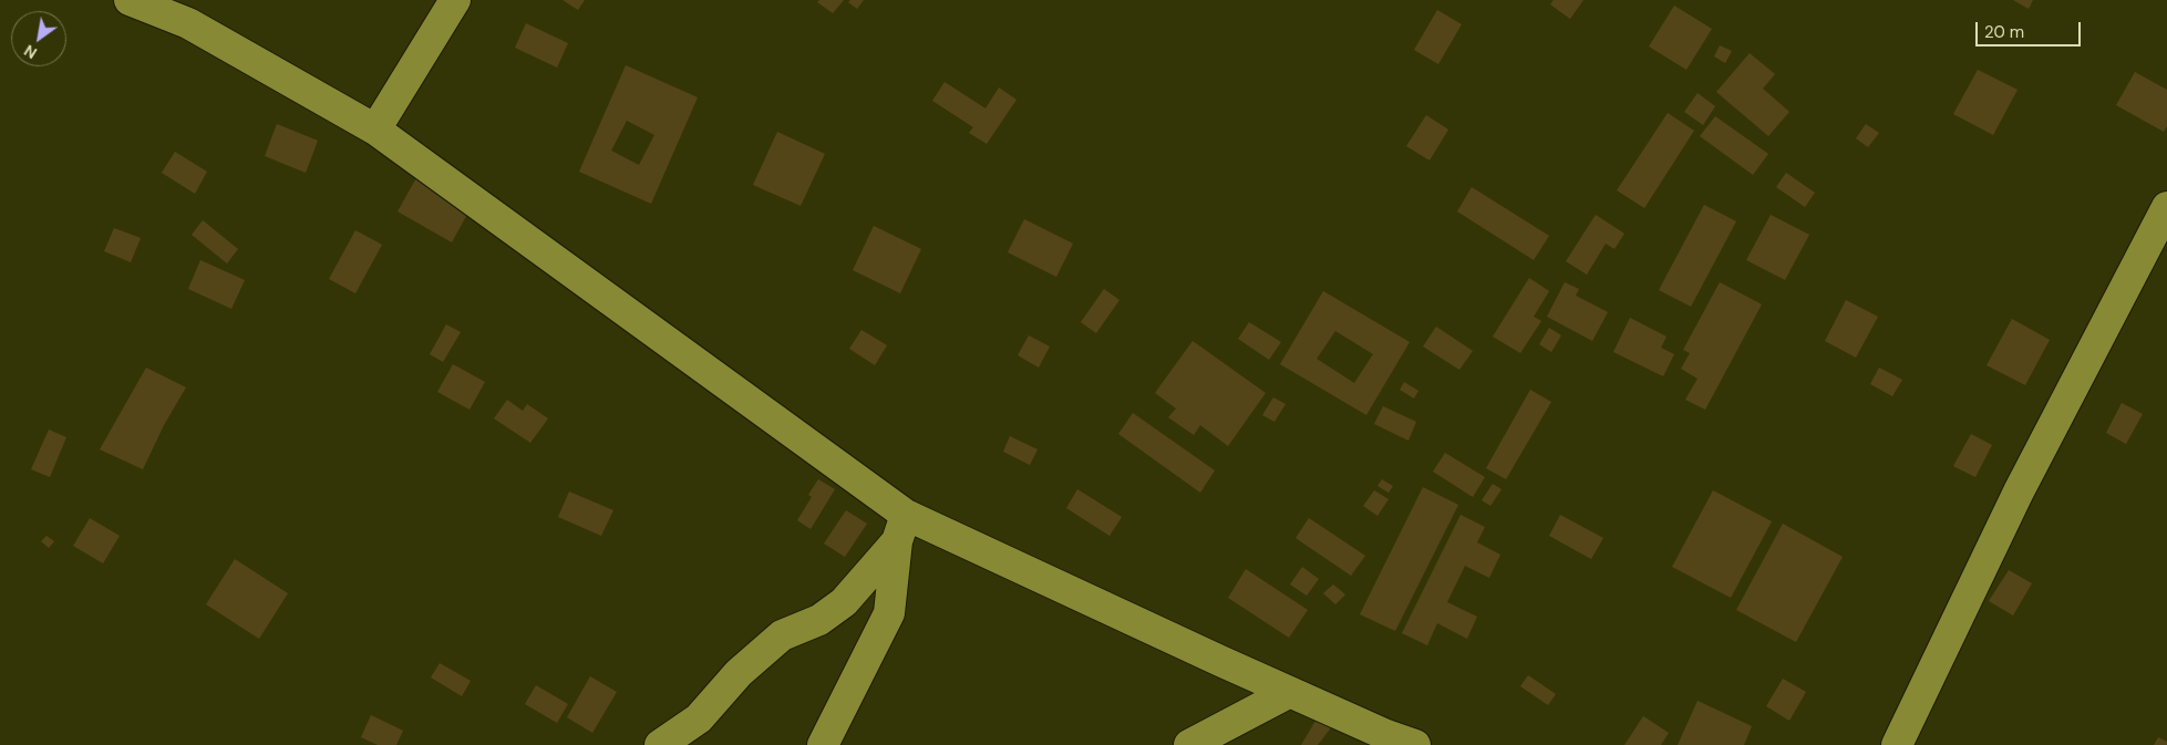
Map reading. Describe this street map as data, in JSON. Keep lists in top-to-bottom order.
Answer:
{
  "scale_bar": "20 m",
  "north": "bottom left"
}
